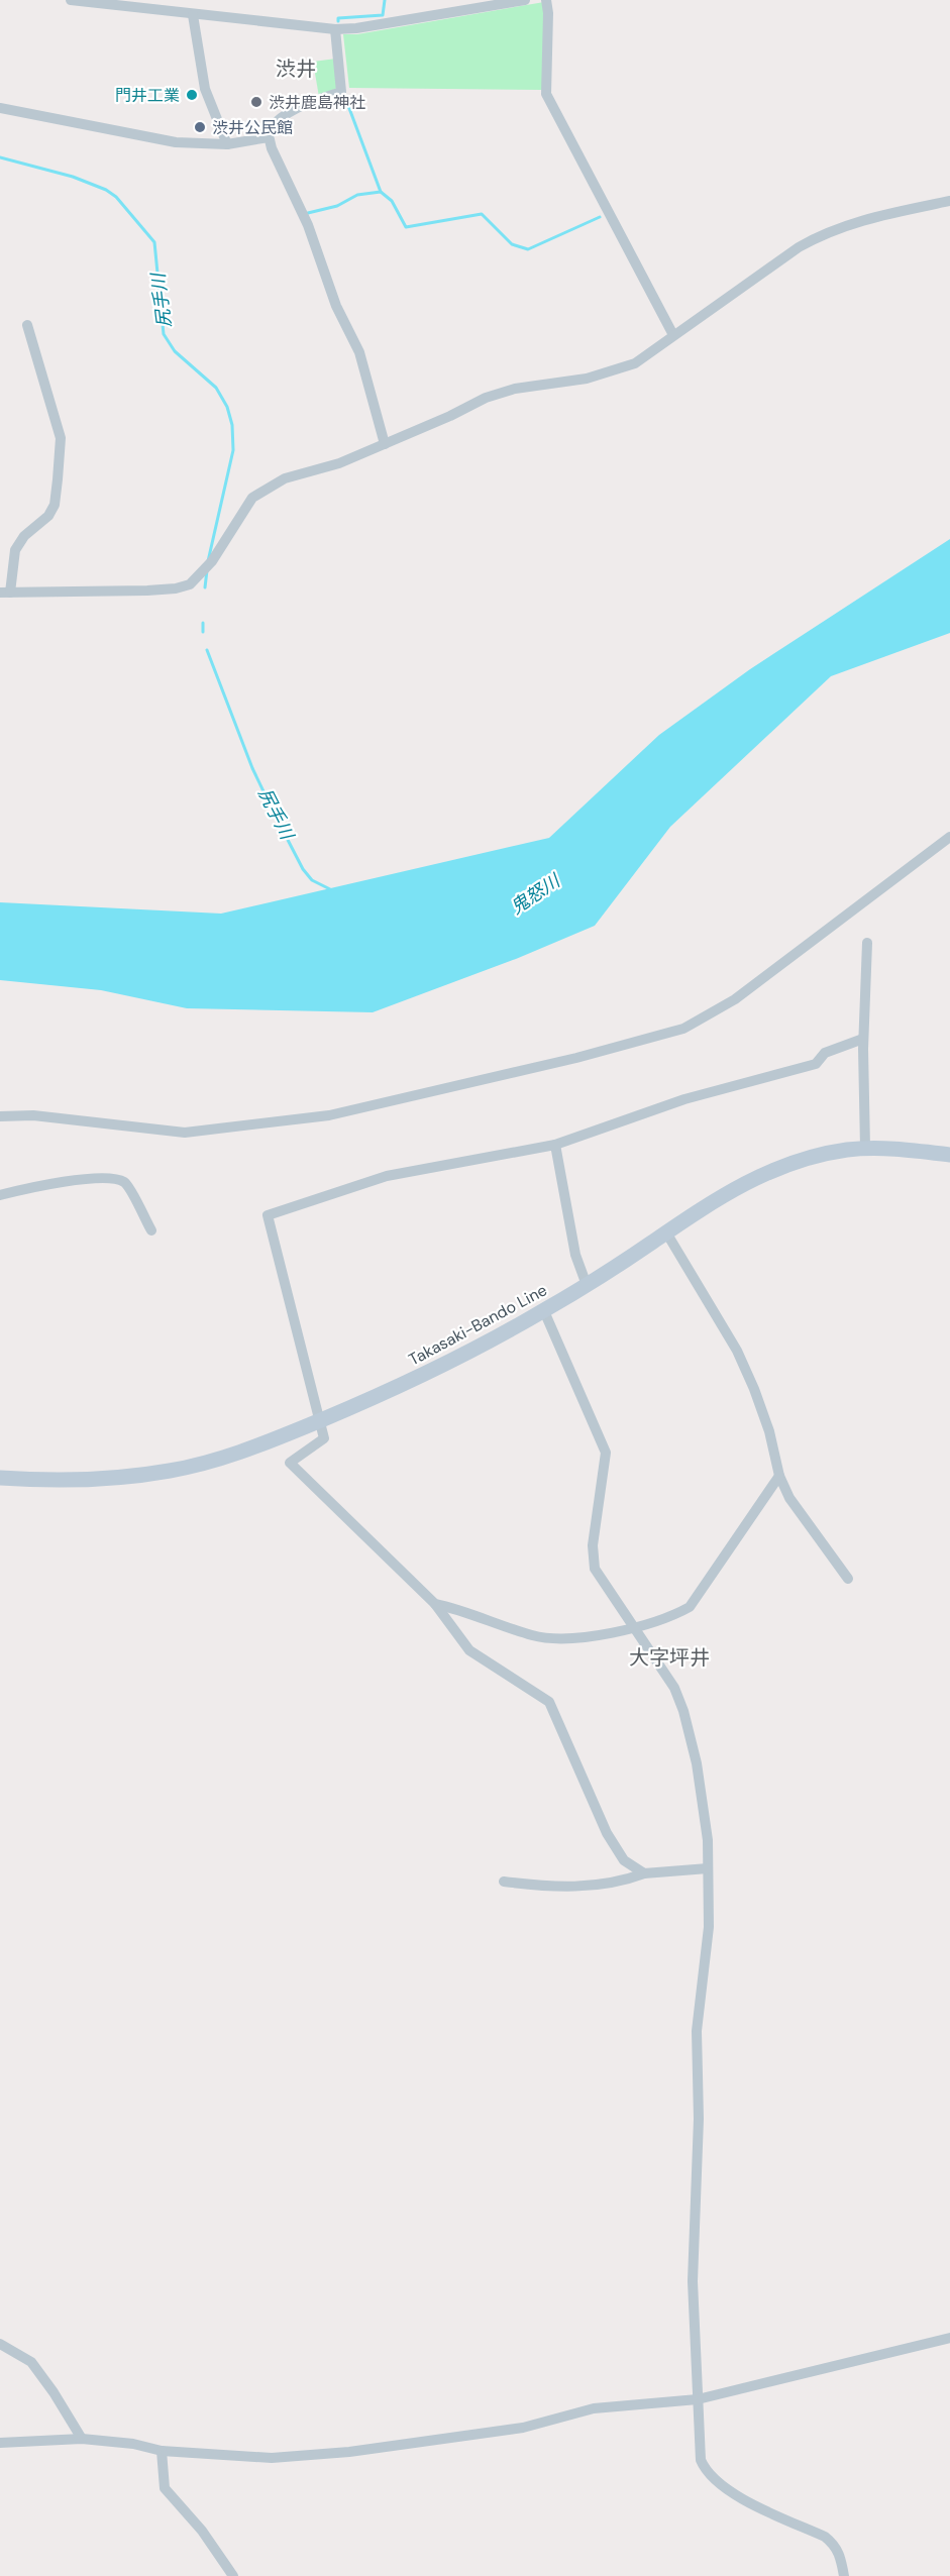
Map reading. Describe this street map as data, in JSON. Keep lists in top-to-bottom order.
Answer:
{
  "streets": {
    "main road": ["Takasaki-Bando Line"]
  },
  "districts": ["渋井", "大字坪井"],
  "water": ["尻手川", "鬼怒川"],
  "places": ["門井工業", "渋井鹿島神社", "渋井公民館"]
}
